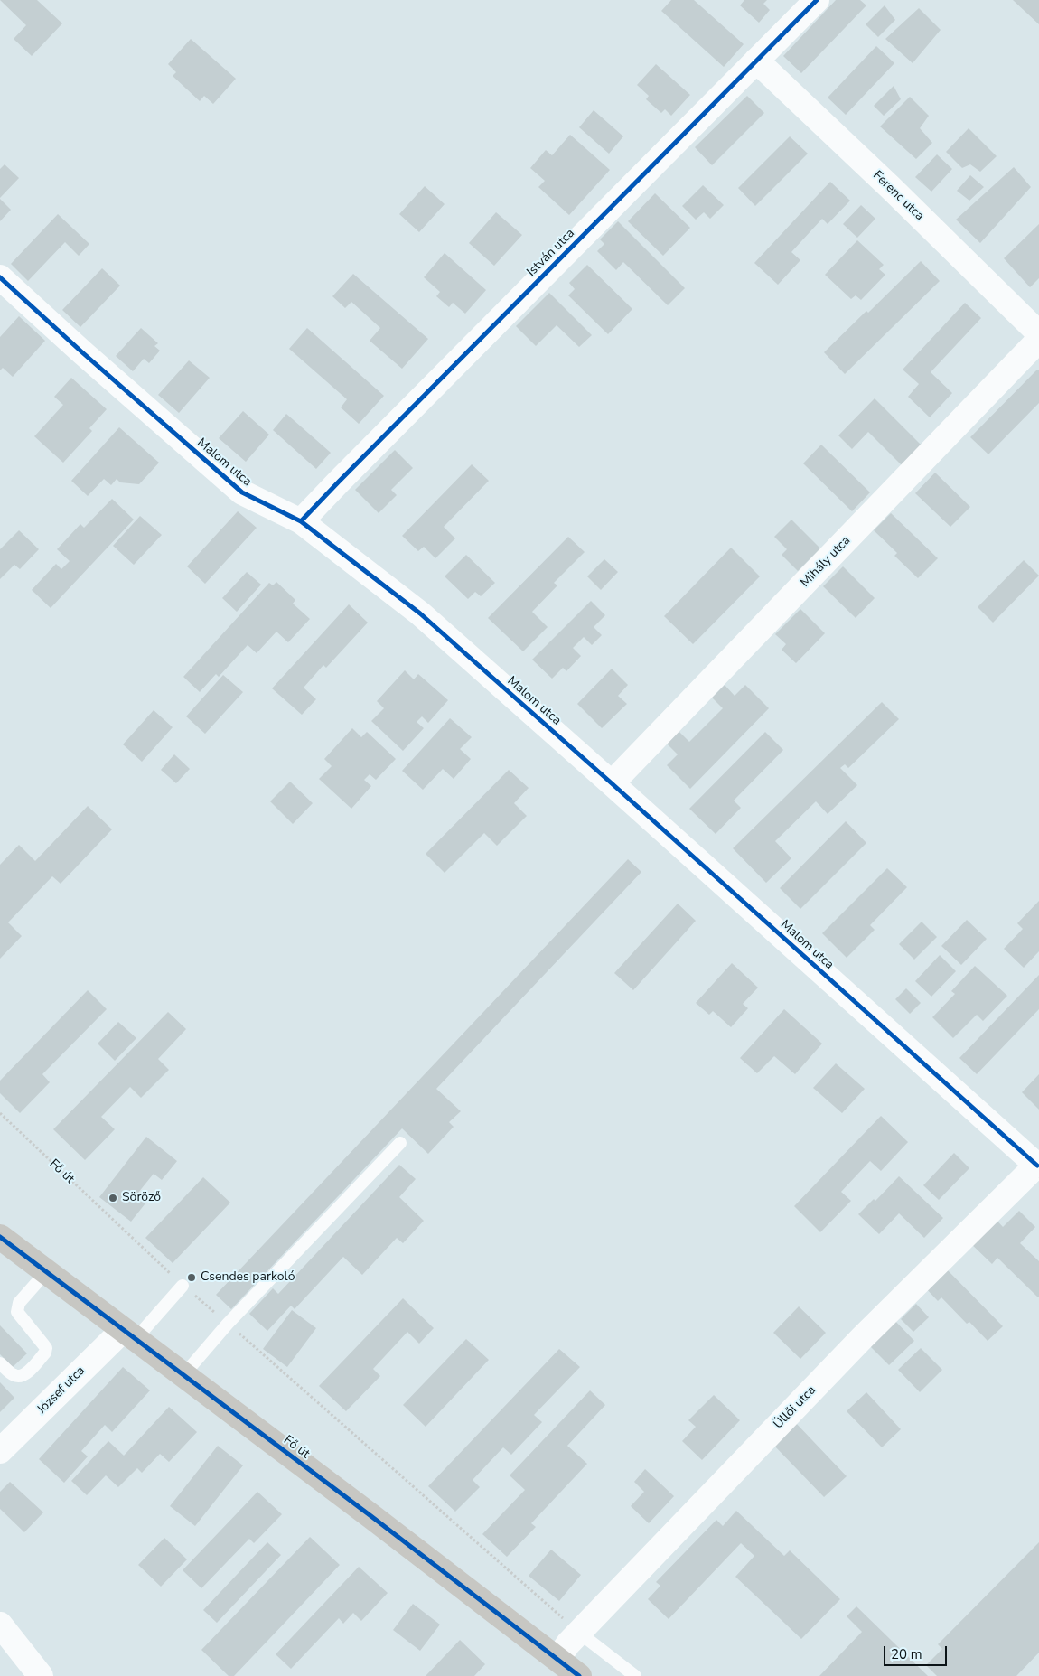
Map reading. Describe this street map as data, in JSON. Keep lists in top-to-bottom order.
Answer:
{
  "streets": {
    "main road": ["Fő út"],
    "street": [
      "Ferenc utca",
      "István utca",
      "Malom utca",
      "Mihály utca",
      "József utca",
      "Üllői utca"
    ]
  },
  "crossings": [
    ["Ferenc utca", "István utca"],
    ["István utca", "Malom utca"],
    ["Malom utca", "Mihály utca"],
    ["Malom utca", "Üllői utca"],
    ["Fő út", "József utca"],
    ["Fő út", "Üllői utca"]
  ],
  "places": ["Söröző", "Csendes parkoló"],
  "scale_bar": "20 m"
}
